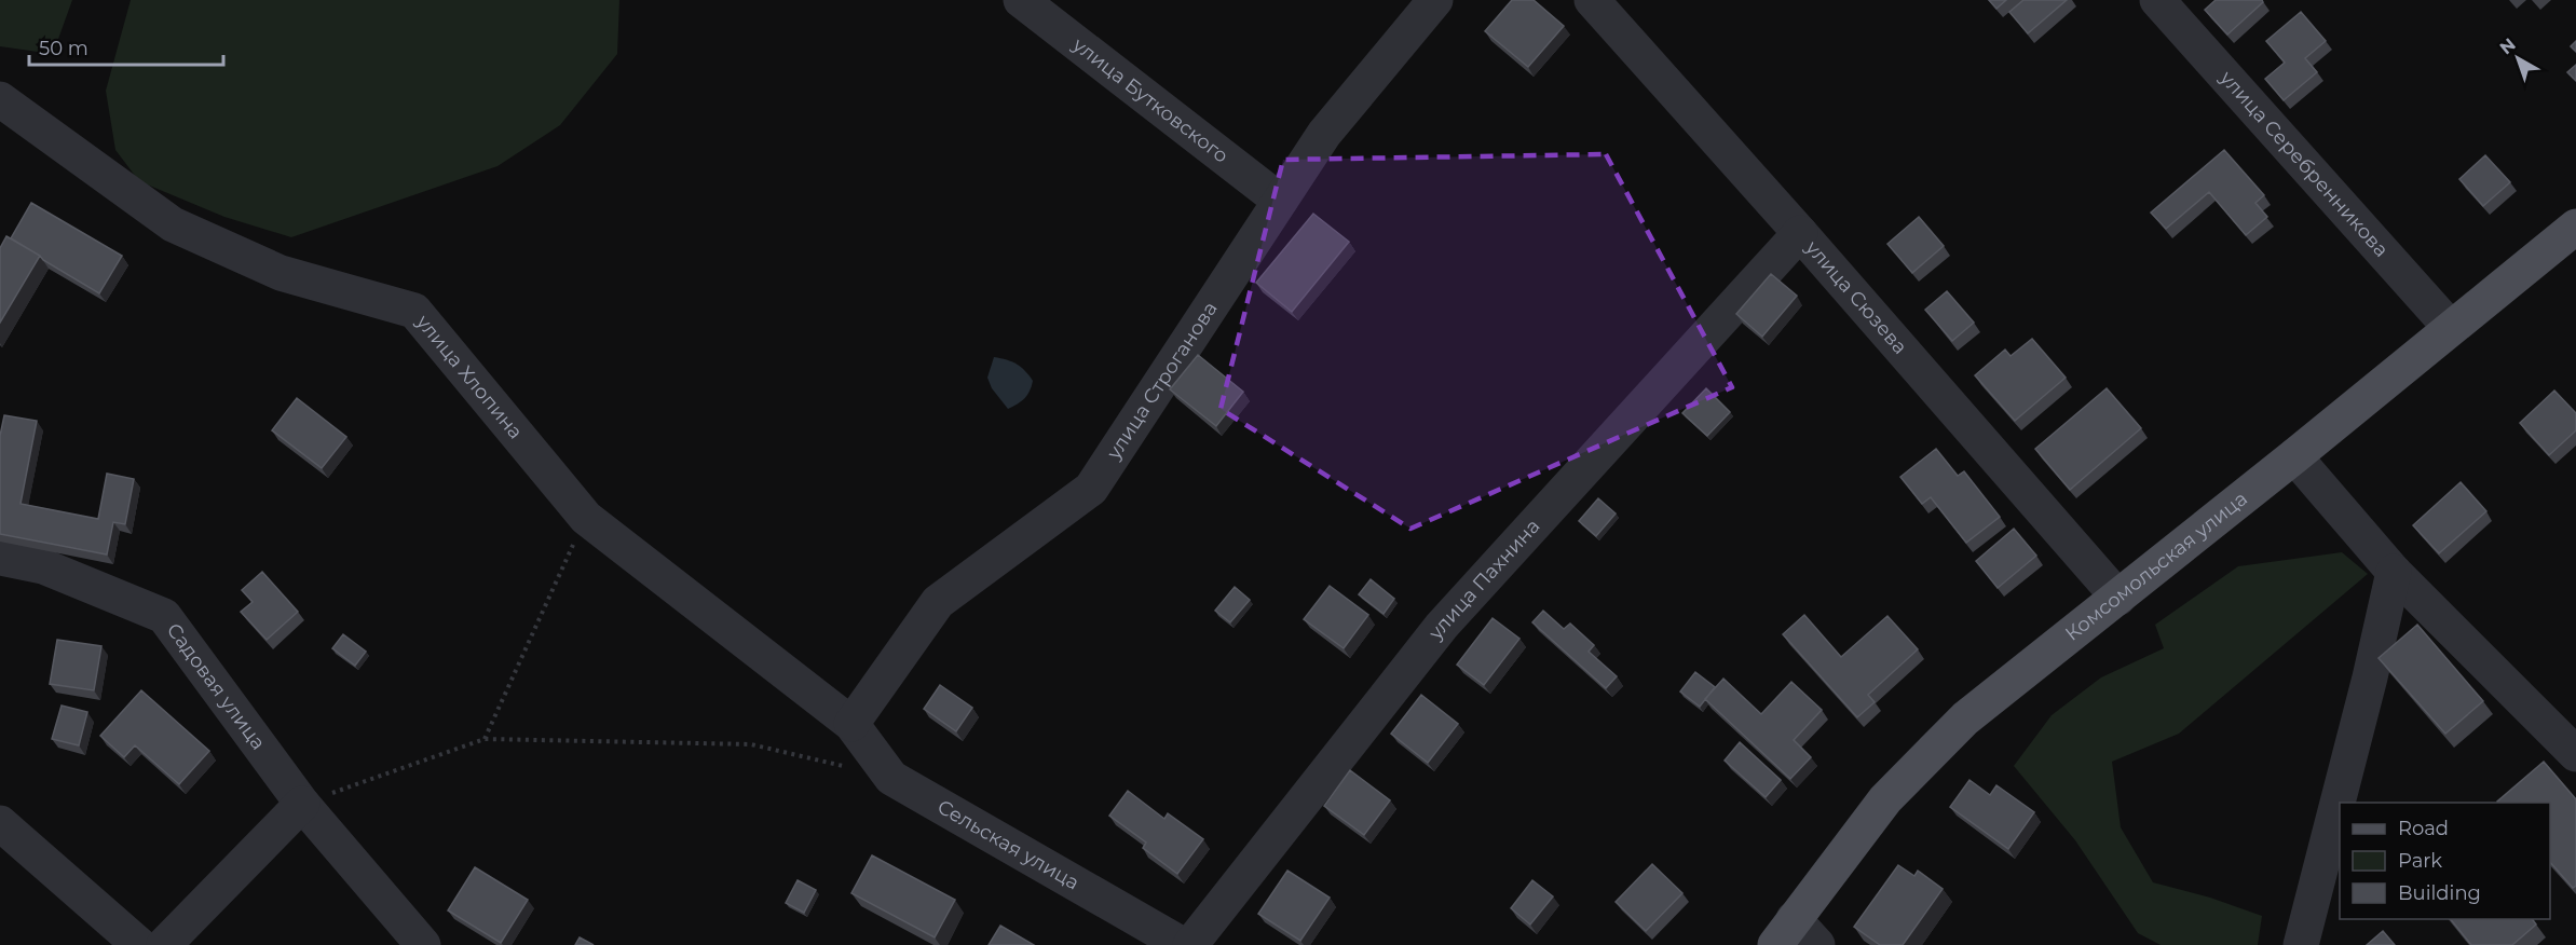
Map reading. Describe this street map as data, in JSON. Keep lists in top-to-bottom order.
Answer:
{
  "streets": {
    "main road": ["Комсомольская улица"],
    "street": [
      "улица Бутковского",
      "улица Серебренникова",
      "улица Сюзева",
      "улица Хлопина",
      "улица Строганова",
      "улица Пахнина",
      "Садовая улица",
      "Сельская улица"
    ]
  },
  "crossings": [
    ["улица Бутковского", "улица Строганова"],
    ["улица Серебренникова", "Комсомольская улица"],
    ["улица Сюзева", "Комсомольская улица"],
    ["улица Сюзева", "улица Пахнина"],
    ["улица Хлопина", "улица Строганова"],
    ["улица Хлопина", "Сельская улица"],
    ["улица Строганова", "Сельская улица"]
  ],
  "legend": ["Road", "Park", "Building"],
  "scale_bar": "50 m",
  "north": "top left"
}
